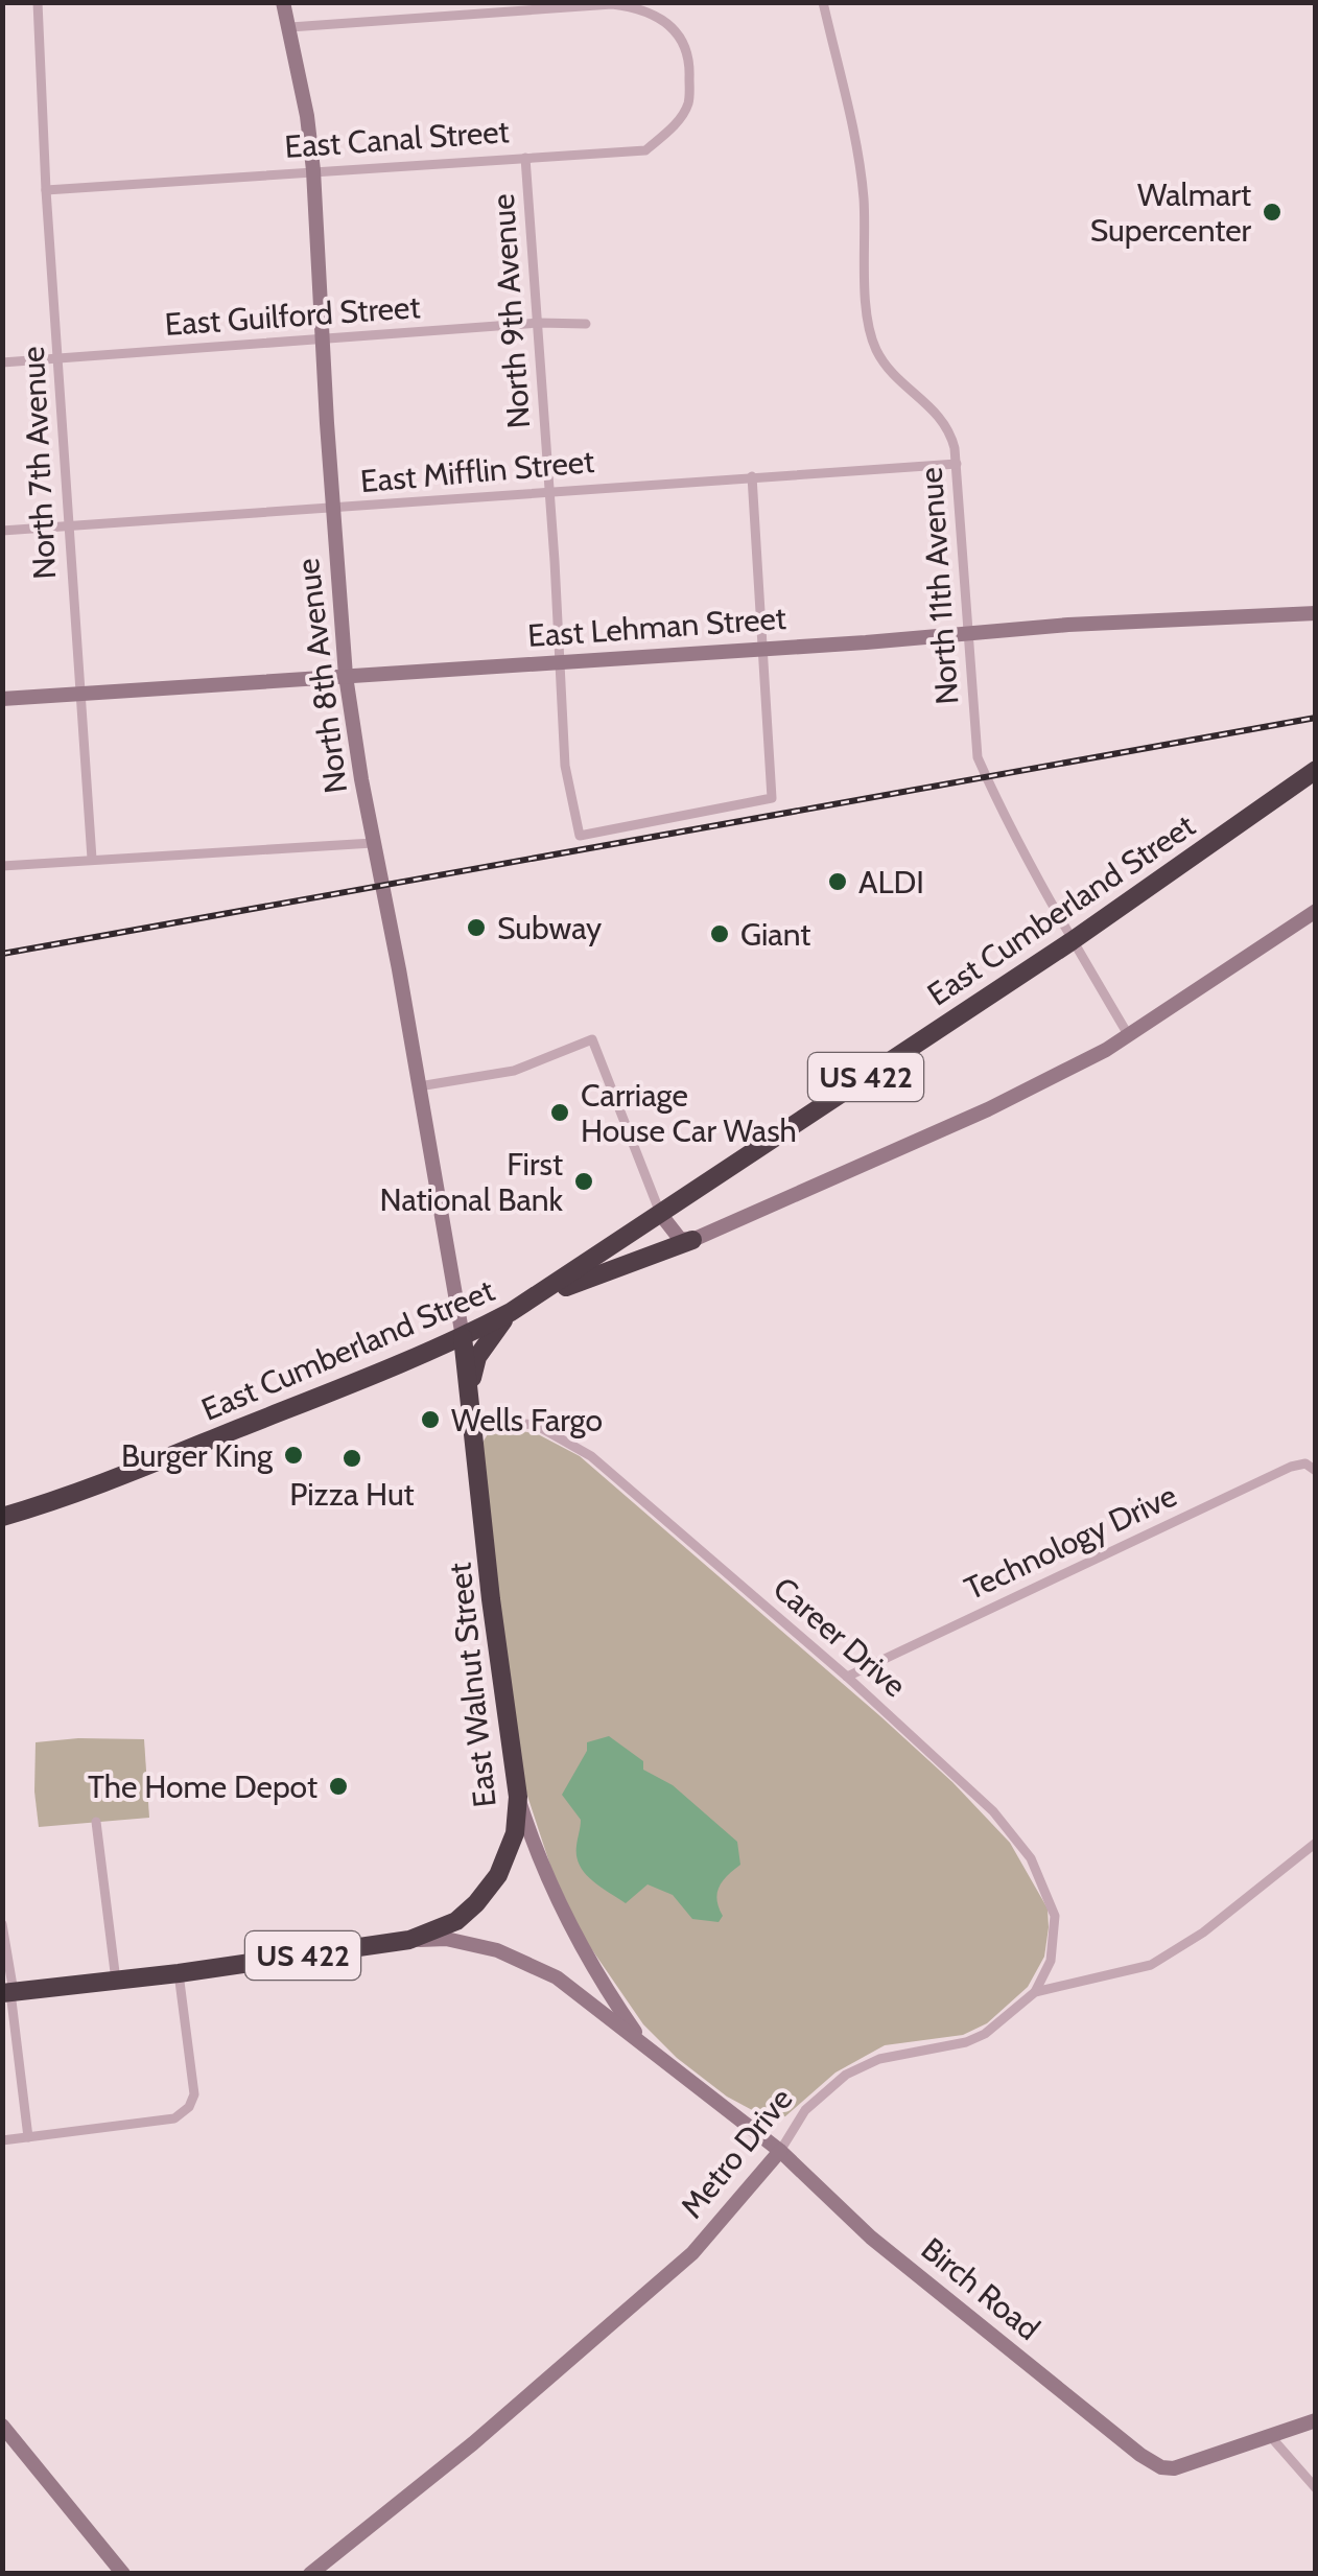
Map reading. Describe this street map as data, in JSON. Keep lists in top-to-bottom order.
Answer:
{
  "streets": {
    "highway": ["East Cumberland Street", "US 422", "East Walnut Street"],
    "street": [
      "East Canal Street",
      "North 9th Avenue",
      "East Guilford Street",
      "North 7th Avenue",
      "East Mifflin Street",
      "North 11th Avenue",
      "East Lehman Street",
      "North 8th Avenue",
      "Technology Drive",
      "Career Drive",
      "Metro Drive",
      "Birch Road"
    ]
  },
  "crossings": [
    ["East Canal Street", "North 9th Avenue"],
    ["East Canal Street", "North 7th Avenue"],
    ["East Canal Street", "North 8th Avenue"],
    ["North 9th Avenue", "East Guilford Street"],
    ["North 9th Avenue", "East Mifflin Street"],
    ["North 9th Avenue", "East Lehman Street"],
    ["East Guilford Street", "North 7th Avenue"],
    ["East Guilford Street", "North 8th Avenue"],
    ["North 7th Avenue", "East Mifflin Street"],
    ["North 7th Avenue", "East Lehman Street"],
    ["East Mifflin Street", "North 11th Avenue"],
    ["East Mifflin Street", "North 8th Avenue"],
    ["North 11th Avenue", "East Lehman Street"],
    ["North 11th Avenue", "East Cumberland Street"],
    ["East Lehman Street", "North 8th Avenue"],
    ["North 8th Avenue", "East Cumberland Street"],
    ["North 8th Avenue", "East Walnut Street"],
    ["East Cumberland Street", "US 422"],
    ["East Cumberland Street", "East Walnut Street"],
    ["US 422", "East Walnut Street"],
    ["Technology Drive", "Career Drive"],
    ["Career Drive", "East Walnut Street"],
    ["Career Drive", "Metro Drive"],
    ["East Walnut Street", "Birch Road"],
    ["Metro Drive", "Birch Road"]
  ],
  "places": [
    "Walmart Supercenter",
    "ALDI",
    "Subway",
    "Giant",
    "Carriage House Car Wash",
    "First National Bank",
    "Wells Fargo",
    "Burger King",
    "Pizza Hut",
    "The Home Depot"
  ]
}
